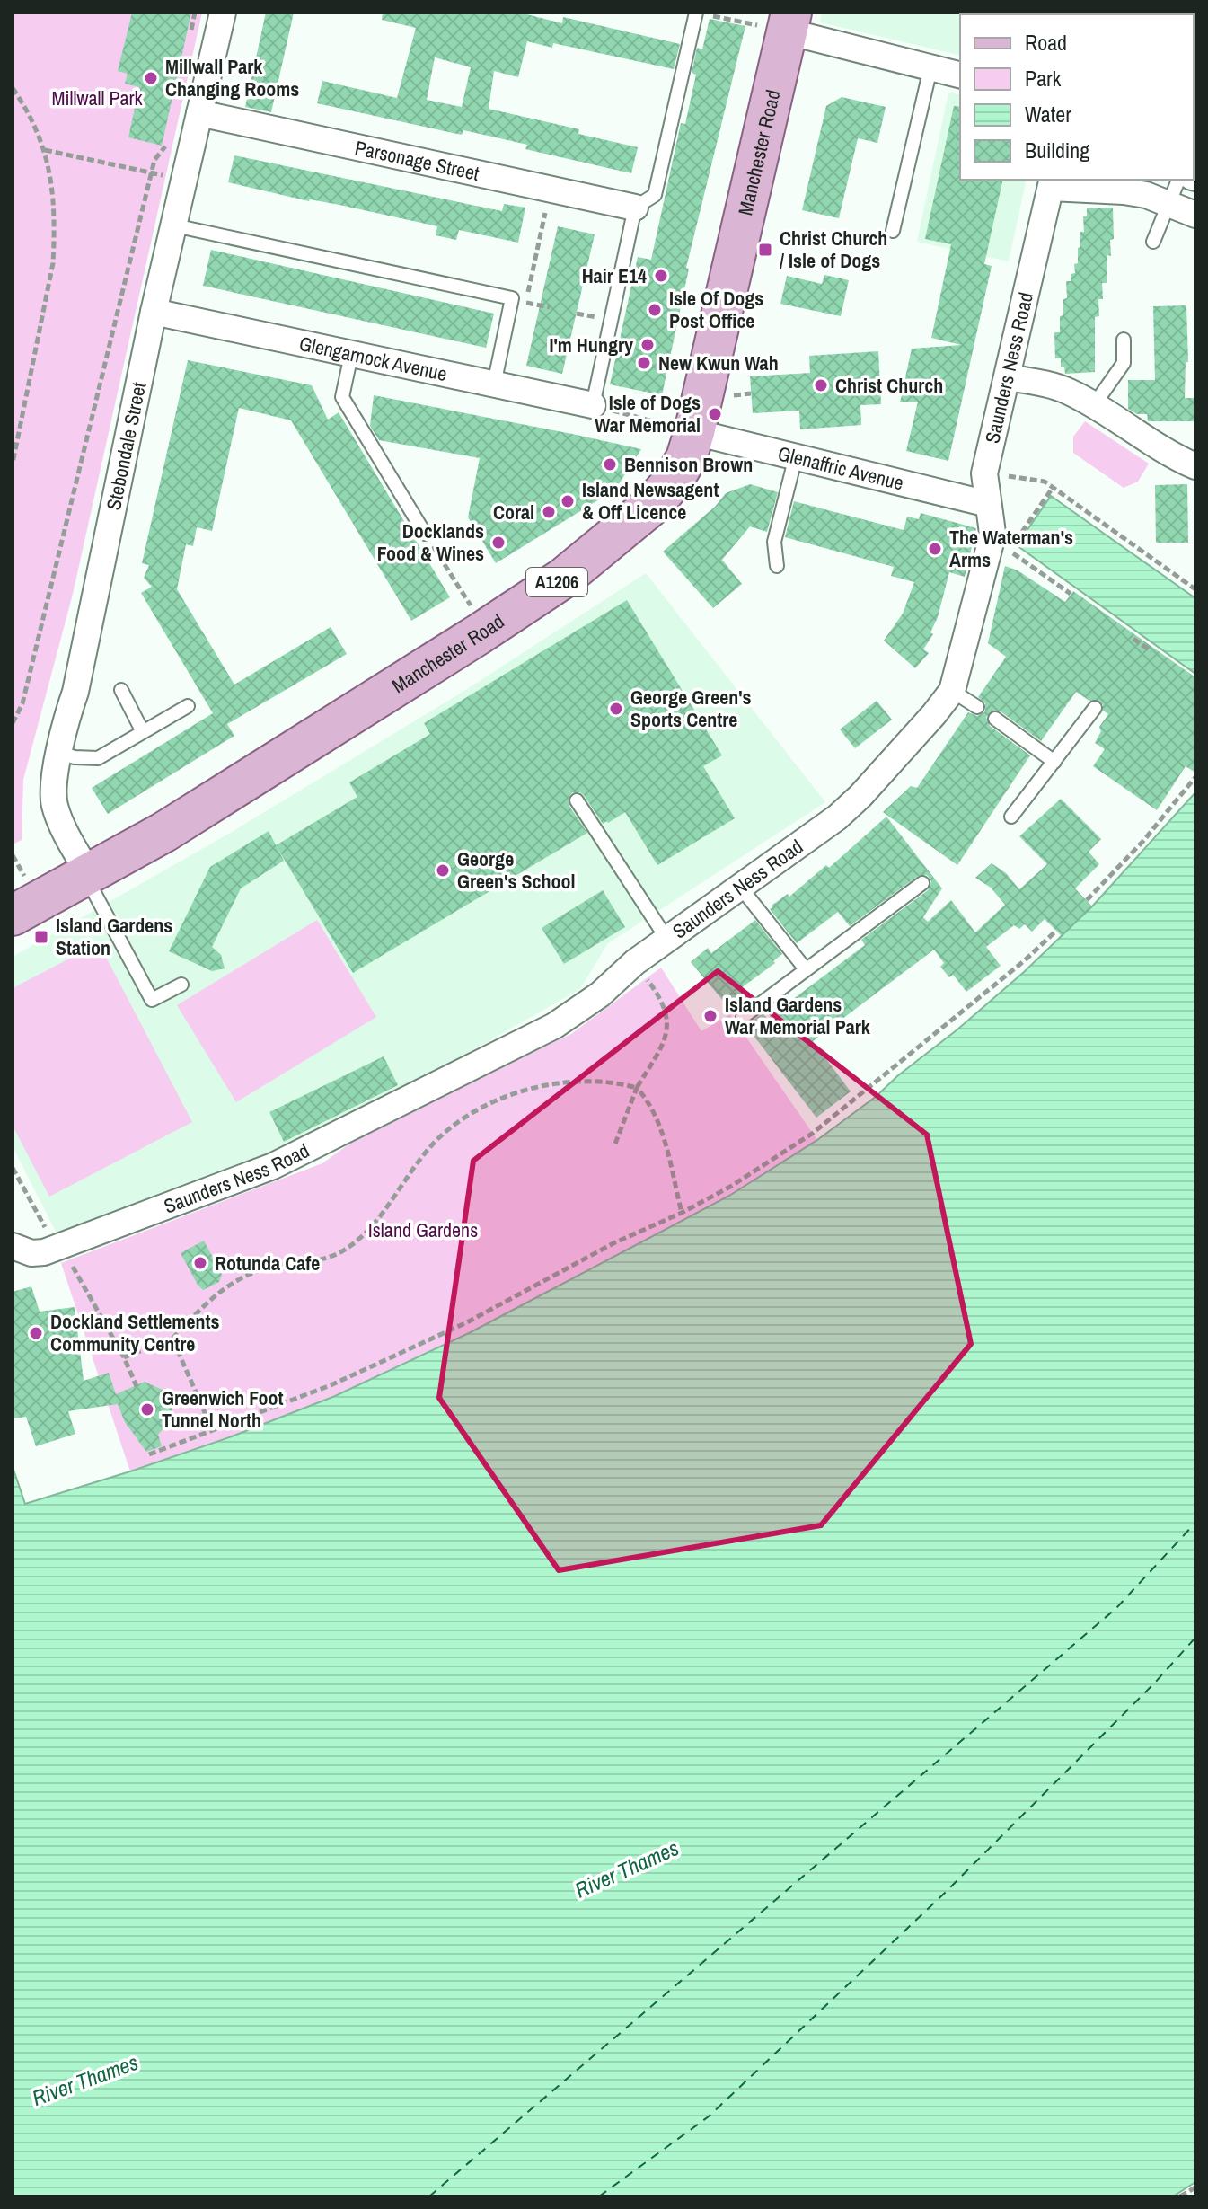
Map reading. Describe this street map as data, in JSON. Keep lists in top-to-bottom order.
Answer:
{
  "streets": {
    "main road": ["Manchester Road", "A1206"],
    "street": [
      "Parsonage Street",
      "Glengarnock Avenue",
      "Saunders Ness Road",
      "Stebondale Street",
      "Glenaffric Avenue"
    ]
  },
  "crossings": [
    ["Manchester Road", "Stebondale Street"],
    ["Manchester Road", "Glenaffric Avenue"],
    ["Parsonage Street", "Stebondale Street"],
    ["Glengarnock Avenue", "Stebondale Street"],
    ["Saunders Ness Road", "Glenaffric Avenue"]
  ],
  "water": ["River Thames"],
  "parks": ["Millwall Park", "Island Gardens"],
  "places": {
    "other": [
      "Millwall Park Changing Rooms",
      "Hair E14",
      "Isle Of Dogs Post Office",
      "I'm Hungry",
      "New Kwun Wah",
      "Christ Church",
      "Isle of Dogs War Memorial",
      "Bennison Brown",
      "Island Newsagent & Off Licence",
      "Coral",
      "Docklands Food & Wines",
      "The Waterman's Arms",
      "George Green's Sports Centre",
      "George Green's School",
      "Island Gardens War Memorial Park",
      "Rotunda Cafe",
      "Dockland Settlements Community Centre",
      "Greenwich Foot Tunnel North"
    ],
    "transit": ["Christ Church / Isle of Dogs", "Island Gardens Station"]
  },
  "legend": [
    "Road",
    "Park",
    "Water",
    "Building"
  ]
}
